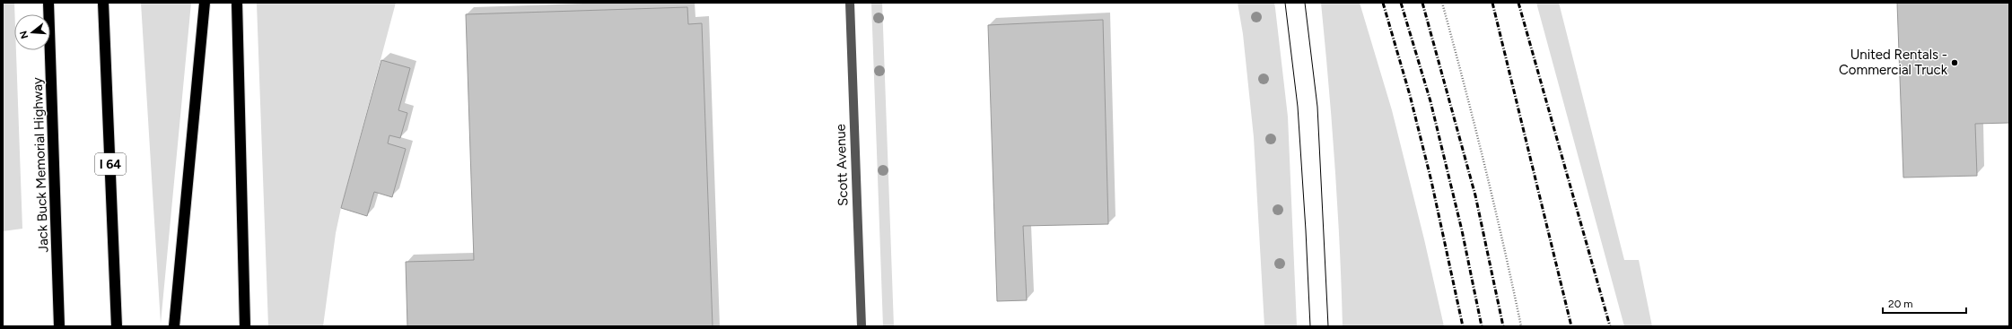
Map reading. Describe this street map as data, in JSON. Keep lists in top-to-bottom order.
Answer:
{
  "streets": {
    "highway": ["I 64", "Jack Buck Memorial Highway"],
    "street": ["Scott Avenue"]
  },
  "places": ["United Rentals - Commercial Truck"],
  "scale_bar": "20 m",
  "north": "left"
}
